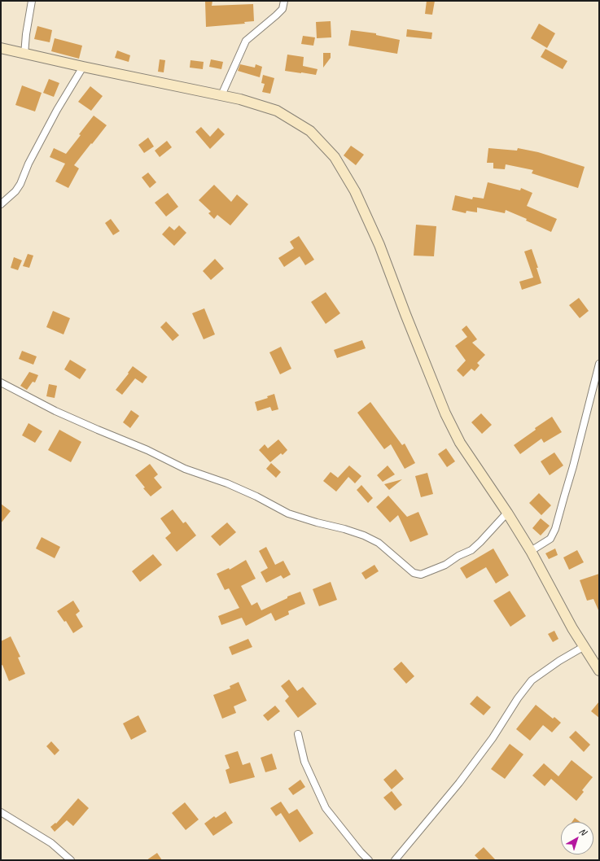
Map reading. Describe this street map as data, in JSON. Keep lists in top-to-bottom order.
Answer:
{
  "north": "top right"
}
